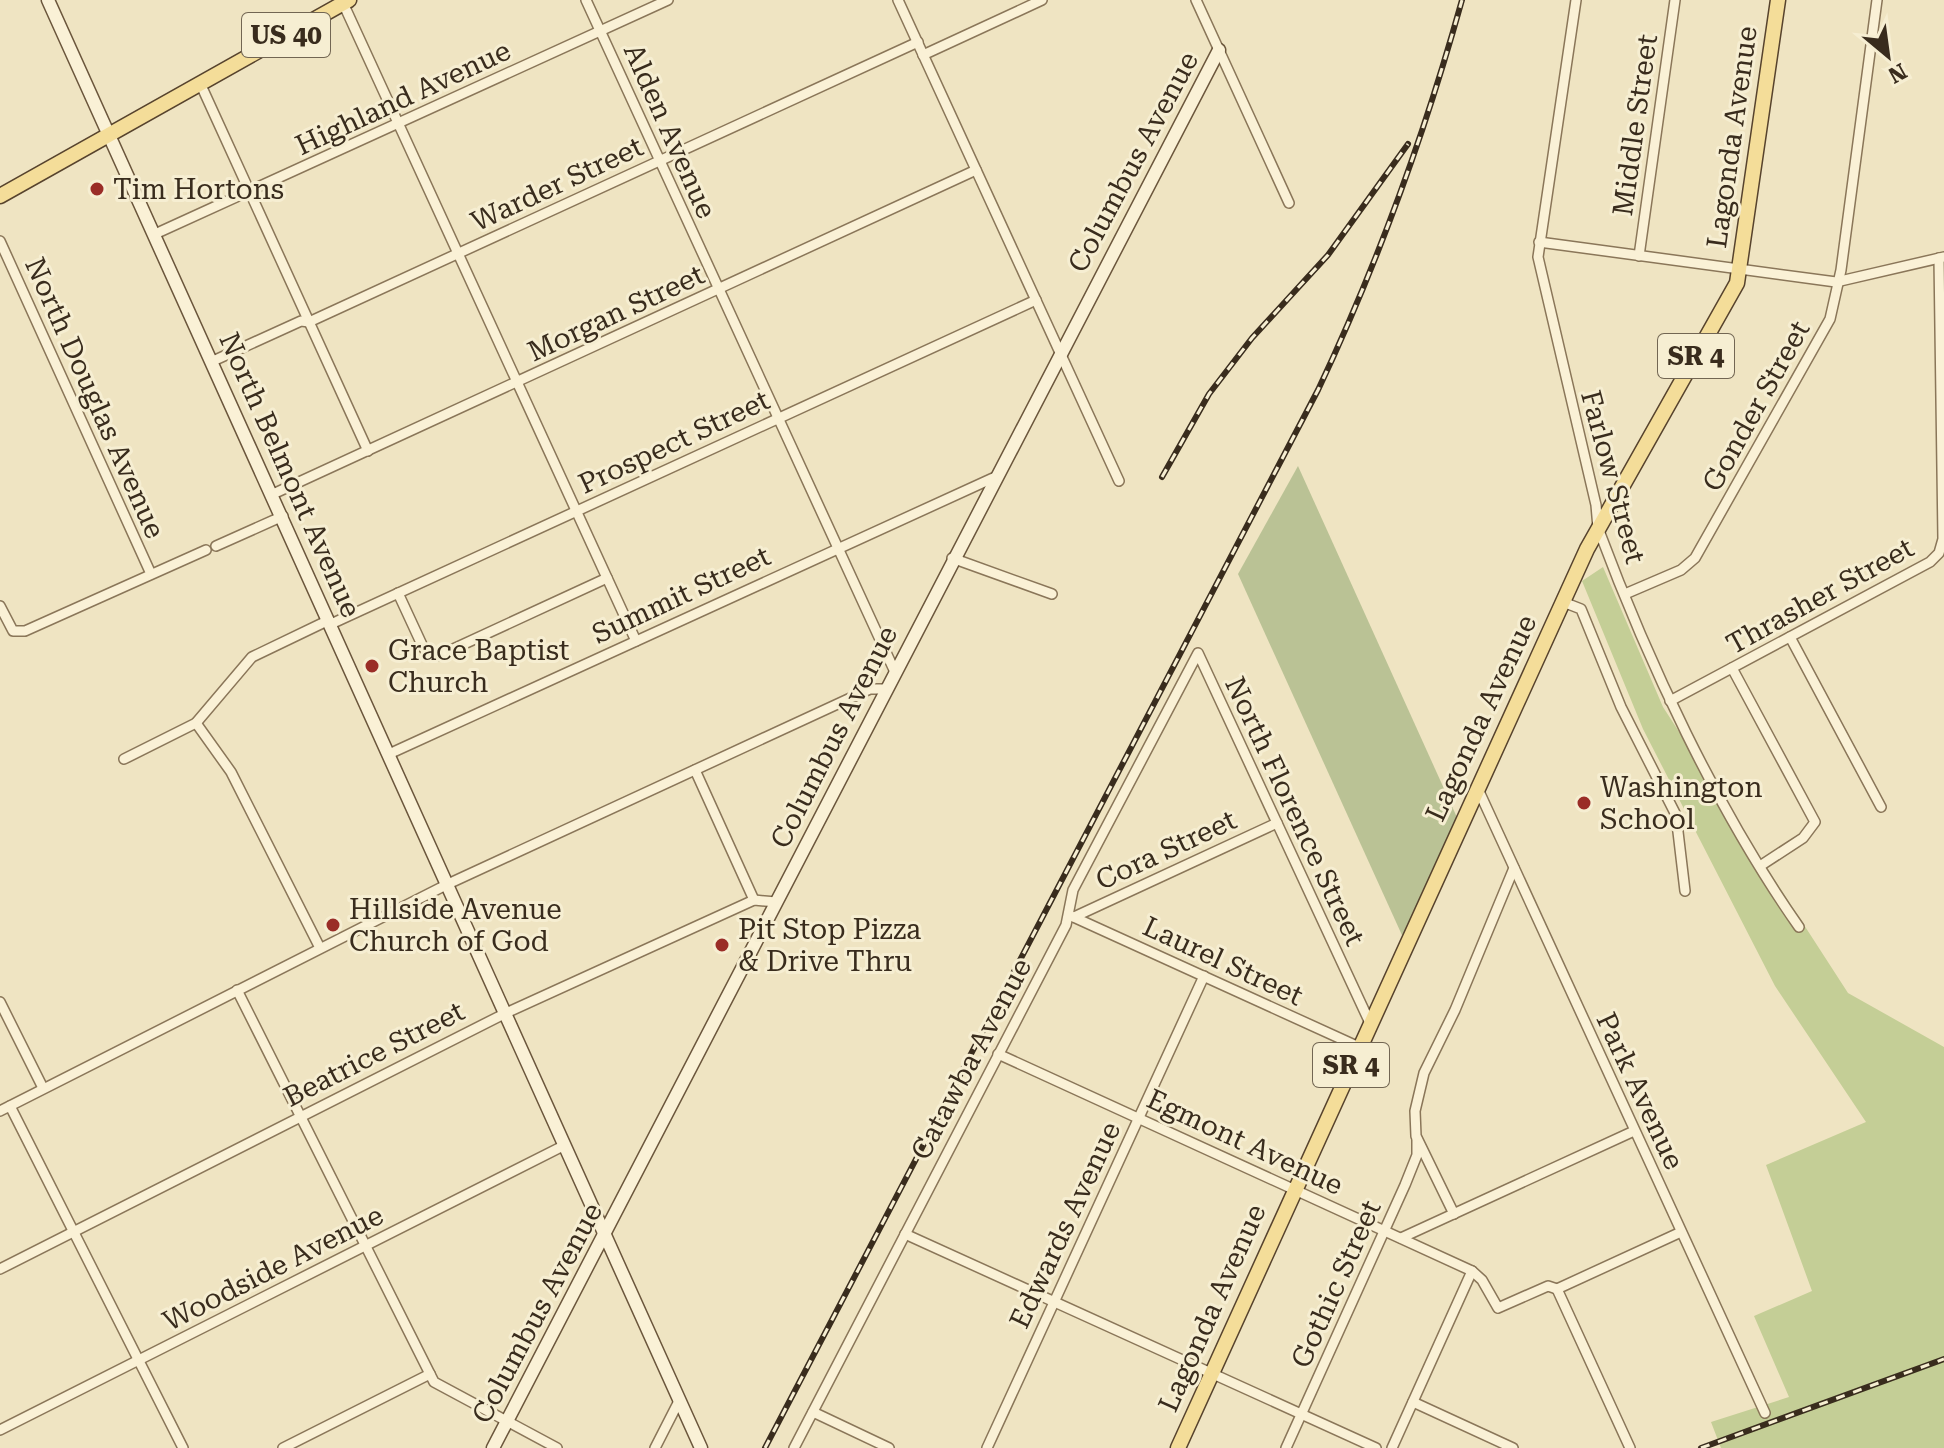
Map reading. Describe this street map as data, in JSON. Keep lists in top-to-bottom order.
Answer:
{
  "streets": {
    "main road": ["US 40", "Lagonda Avenue", "SR 4"],
    "street": [
      "Highland Avenue",
      "Middle Street",
      "Alden Avenue",
      "Columbus Avenue",
      "Warder Street",
      "Morgan Street",
      "North Douglas Avenue",
      "Gonder Street",
      "Prospect Street",
      "North Belmont Avenue",
      "Farlow Street",
      "Summit Street",
      "Thrasher Street",
      "North Florence Street",
      "Cora Street",
      "Laurel Street",
      "Beatrice Street",
      "Catawba Avenue",
      "Park Avenue",
      "Egmont Avenue",
      "Edwards Avenue",
      "Woodside Avenue",
      "Gothic Street"
    ]
  },
  "crossings": [
    ["US 40", "North Belmont Avenue"],
    ["Highland Avenue", "Alden Avenue"],
    ["Highland Avenue", "North Belmont Avenue"],
    ["Alden Avenue", "Columbus Avenue"],
    ["Alden Avenue", "Warder Street"],
    ["Alden Avenue", "Morgan Street"],
    ["Alden Avenue", "Prospect Street"],
    ["Alden Avenue", "Summit Street"],
    ["Lagonda Avenue", "Farlow Street"],
    ["Lagonda Avenue", "North Florence Street"],
    ["Lagonda Avenue", "Laurel Street"],
    ["Lagonda Avenue", "Park Avenue"],
    ["Lagonda Avenue", "Egmont Avenue"],
    ["Columbus Avenue", "North Belmont Avenue"],
    ["Columbus Avenue", "Summit Street"],
    ["Columbus Avenue", "Beatrice Street"],
    ["Warder Street", "North Belmont Avenue"],
    ["Morgan Street", "North Belmont Avenue"],
    ["Gonder Street", "Farlow Street"],
    ["Prospect Street", "North Belmont Avenue"],
    ["North Belmont Avenue", "Summit Street"],
    ["North Belmont Avenue", "Beatrice Street"],
    ["North Belmont Avenue", "Woodside Avenue"],
    ["Farlow Street", "Thrasher Street"],
    ["North Florence Street", "Cora Street"],
    ["North Florence Street", "Catawba Avenue"],
    ["Cora Street", "Laurel Street"],
    ["Cora Street", "Catawba Avenue"],
    ["Laurel Street", "Catawba Avenue"],
    ["Laurel Street", "Edwards Avenue"],
    ["Catawba Avenue", "Egmont Avenue"],
    ["Park Avenue", "Gothic Street"],
    ["Egmont Avenue", "Edwards Avenue"],
    ["Egmont Avenue", "Gothic Street"]
  ],
  "places": [
    "Tim Hortons",
    "Grace Baptist Church",
    "Washington School",
    "Hillside Avenue Church of God",
    "Pit Stop Pizza & Drive Thru"
  ],
  "north": "bottom right"
}
